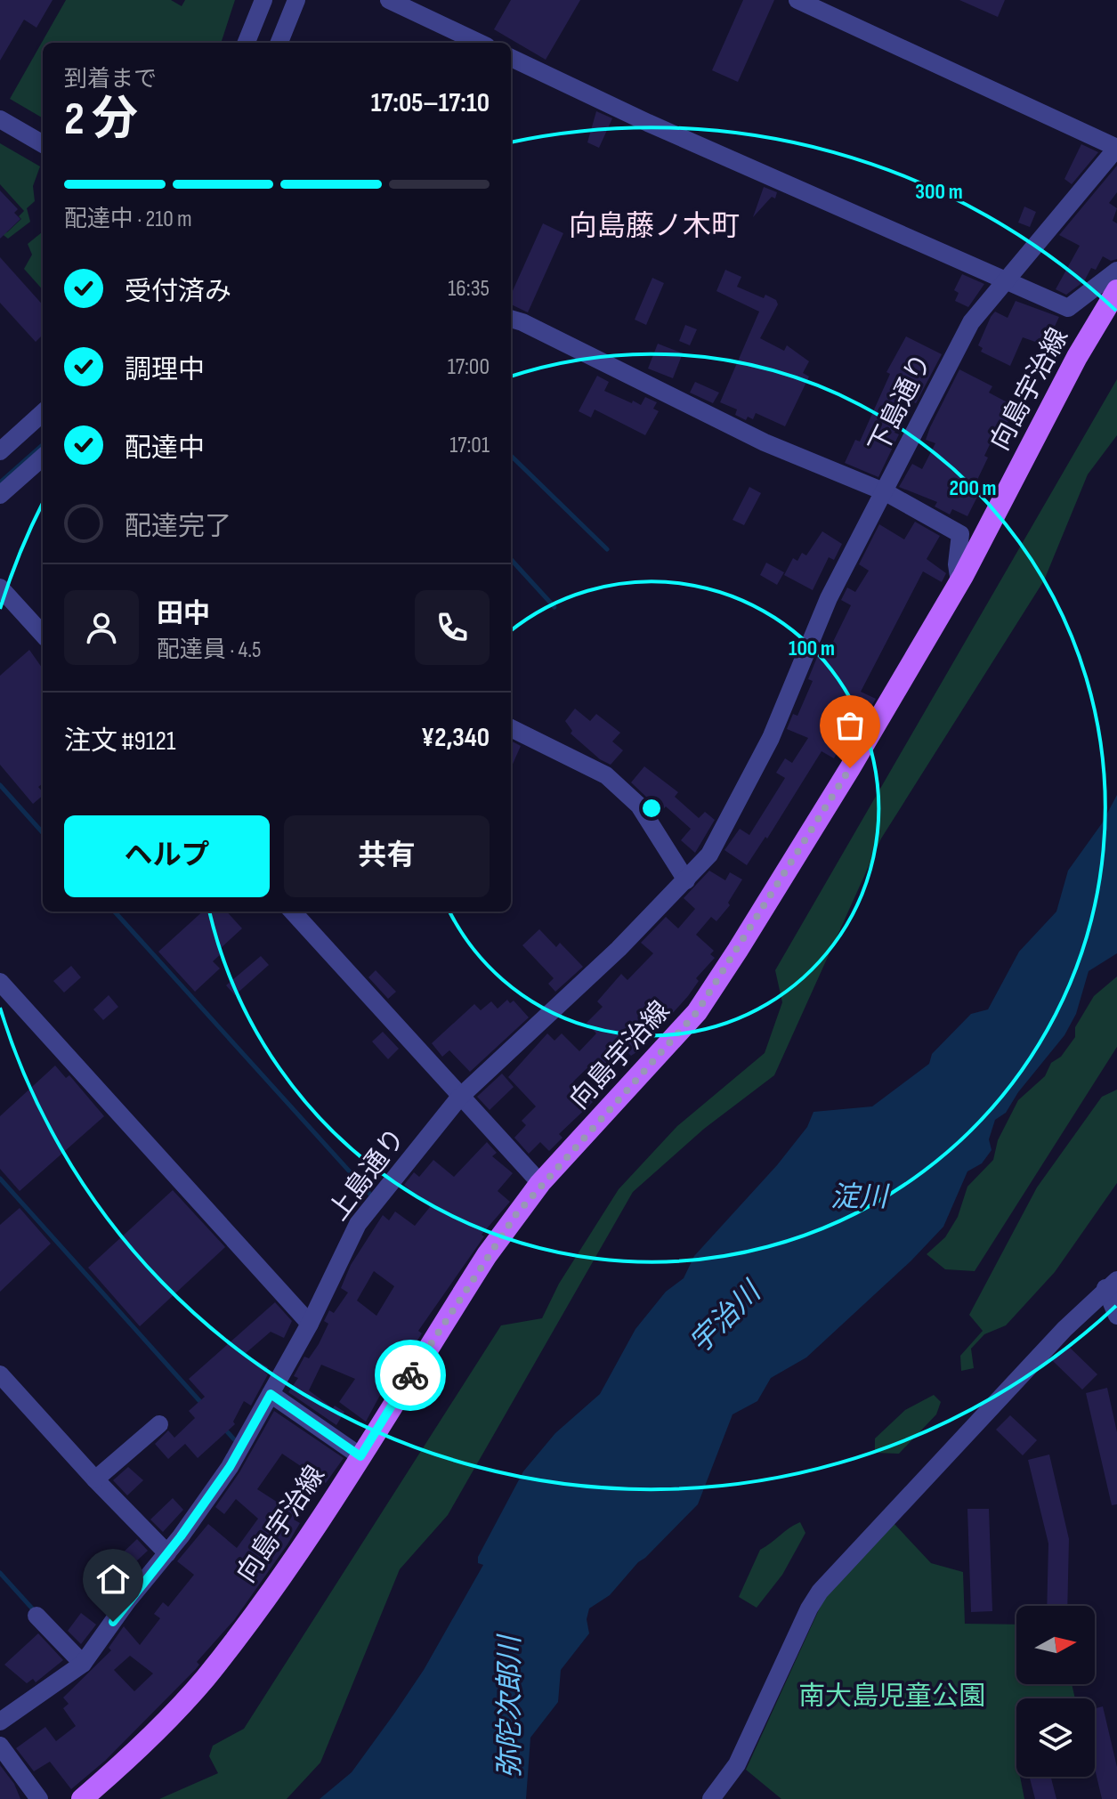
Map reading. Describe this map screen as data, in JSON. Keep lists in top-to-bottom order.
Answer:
{
  "streets": {
    "main road": ["向島宇治線"],
    "street": ["下島通り", "上島通り"]
  },
  "crossings": [
    ["下島通り", "上島通り"]
  ],
  "districts": ["向島藤ノ木町"],
  "water": ["淀川", "宇治川", "弥陀次郎川"],
  "parks": ["南大島児童公園"],
  "north": "right",
  "page": {
    "heading": ["2 分", "到着まで", "17:05–17:10"],
    "panel": [
      "田中",
      "配達員 · 4.5",
      "注文 #9121",
      "¥2,340"
    ],
    "bar": "配達中 · 210 m",
    "list": [
      ["受付済み", "16:35"],
      ["調理中", "17:00"],
      ["配達中", "17:01"],
      "配達完了"
    ],
    "buttons": ["ヘルプ", "共有"]
  },
  "rings": ["300 m", "200 m", "100 m"]
}
